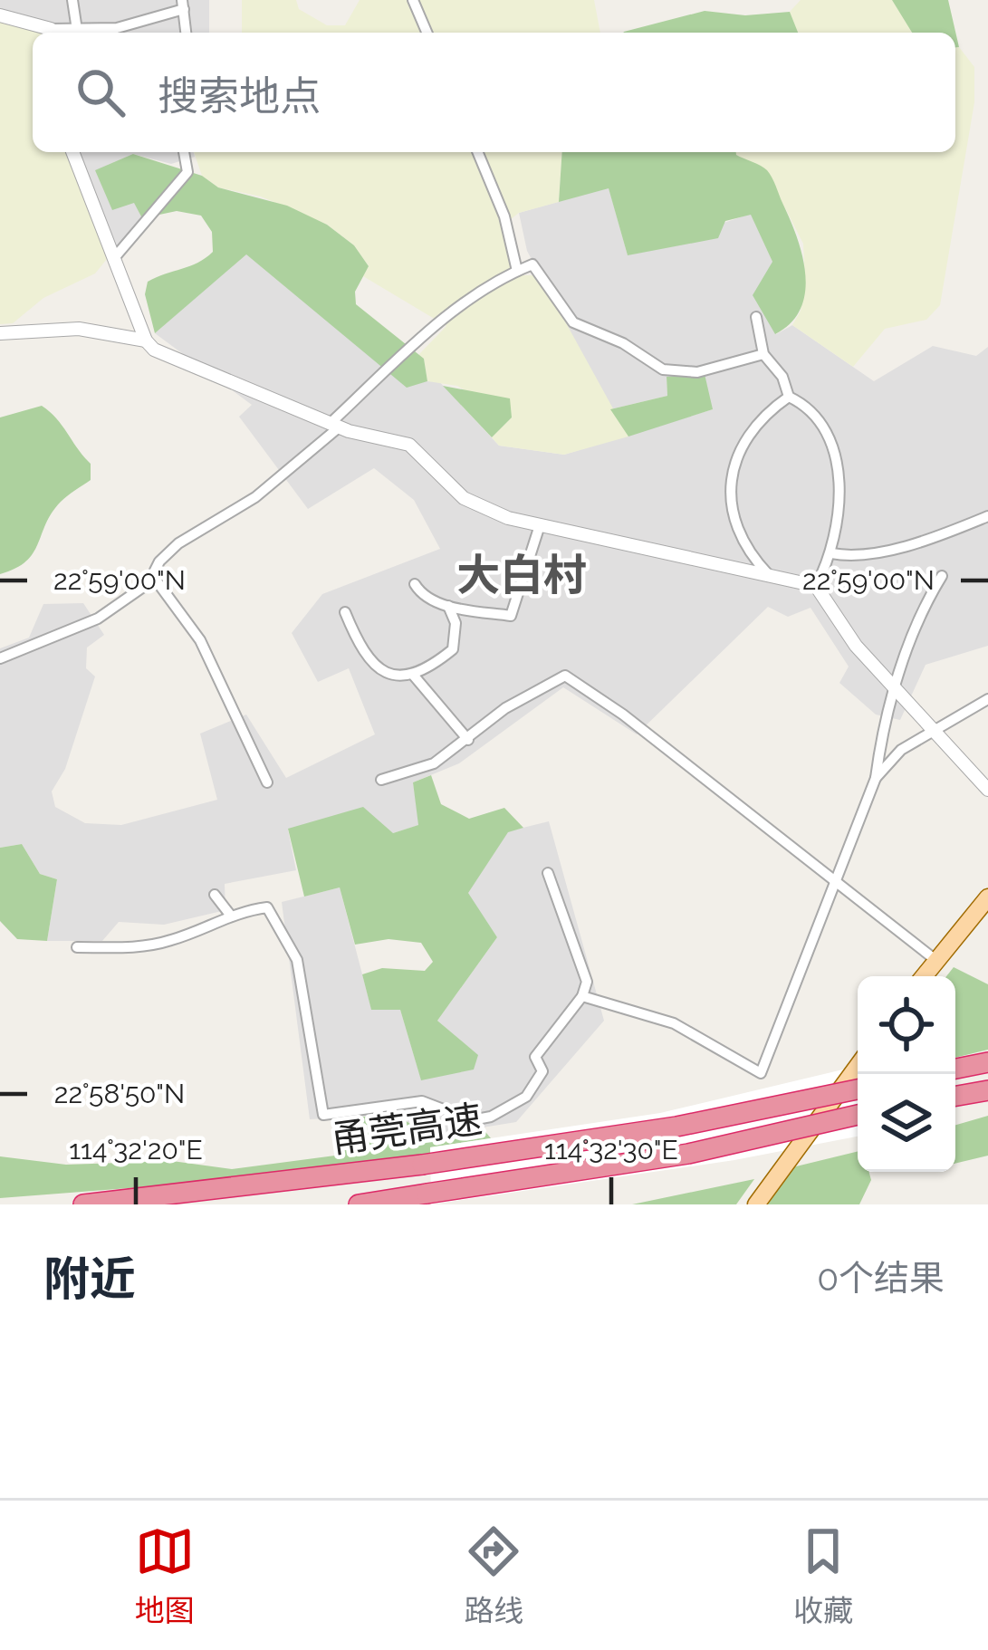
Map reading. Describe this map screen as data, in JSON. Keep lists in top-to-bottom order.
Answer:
{
  "streets": {
    "highway": ["甬莞高速"]
  },
  "districts": ["大白村"],
  "page": {
    "search": "搜索地点",
    "heading": ["附近", "0个结果"],
    "nav": ["地图", "路线", "收藏"]
  },
  "coordinates": [
    "22°59'00\"N",
    "22°58'50\"N",
    "114°32'20\"E",
    "114°32'30\"E"
  ]
}
